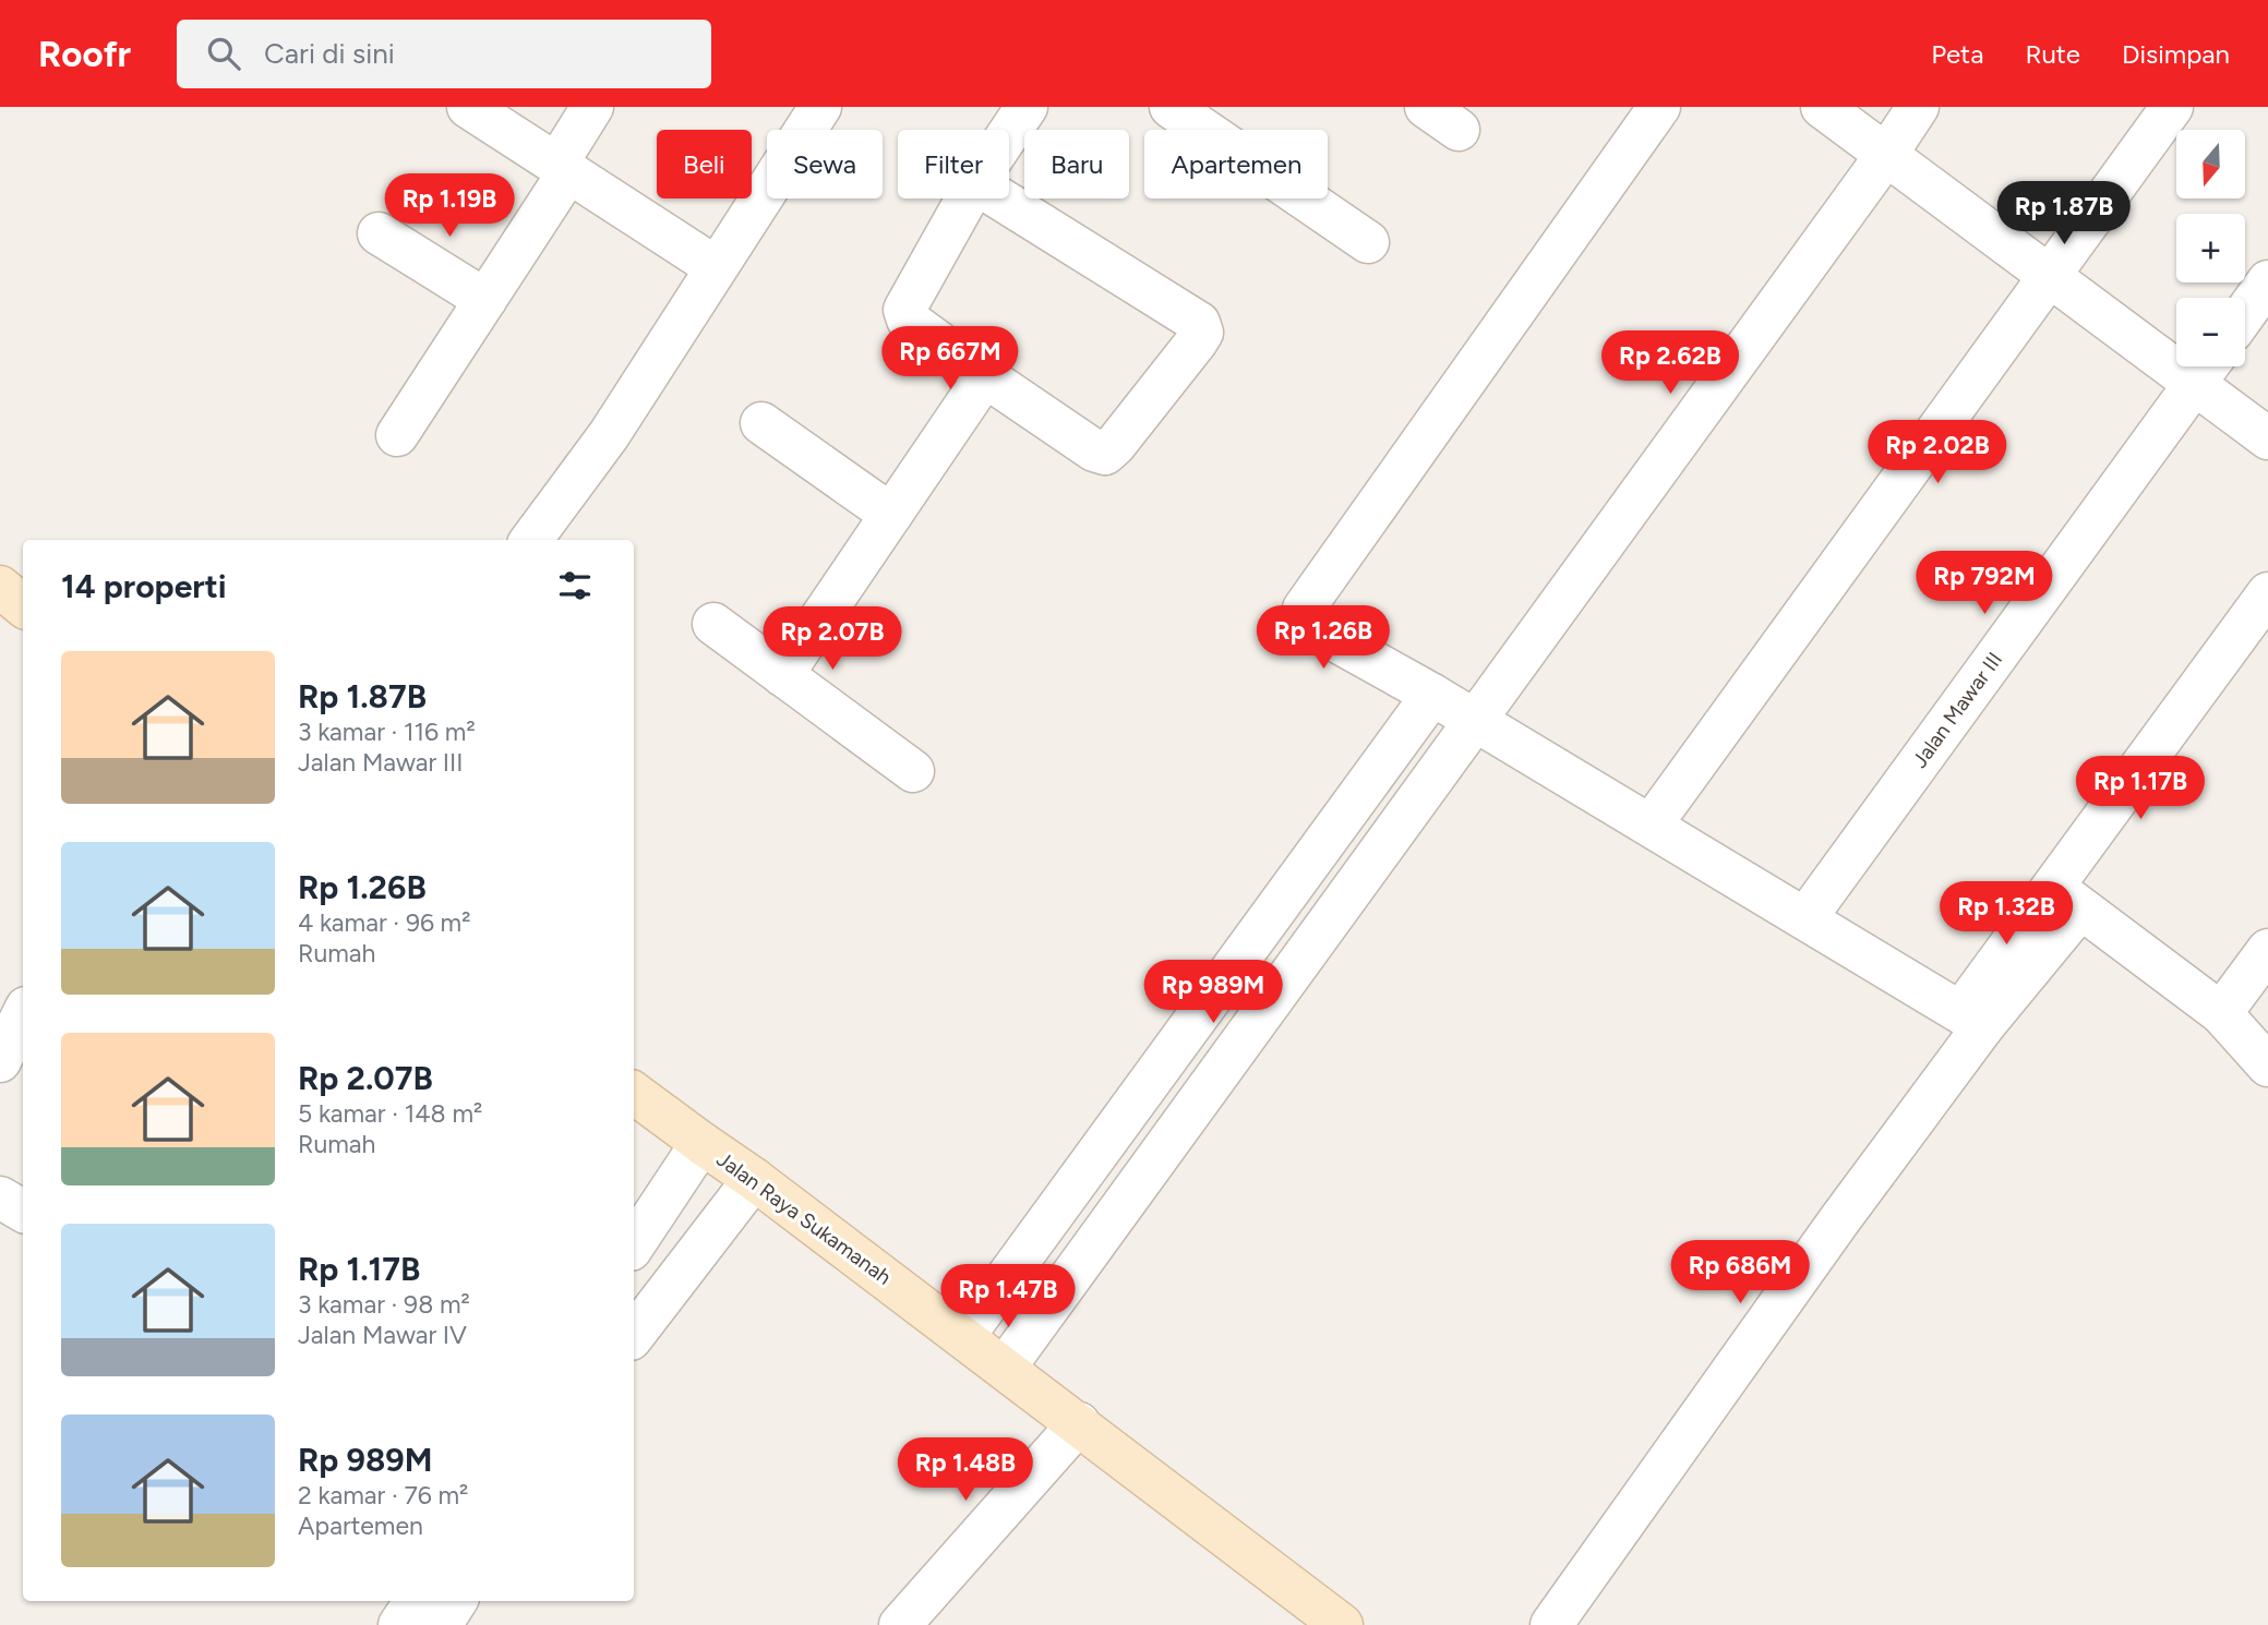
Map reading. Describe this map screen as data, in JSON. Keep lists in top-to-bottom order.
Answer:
{
  "streets": {
    "street": ["Jalan Mawar III", "Jalan Raya Sukamanah"]
  },
  "north": "bottom",
  "page": {
    "header": "Roofr",
    "search": "Cari di sini",
    "nav": ["Peta", "Rute", "Disimpan"],
    "map_buttons": ["+", "−"],
    "chip": [
      "Beli",
      "Sewa",
      "Filter",
      "Baru",
      "Apartemen"
    ],
    "price": [
      "Rp 1.19B",
      "Rp 1.87B",
      "Rp 667M",
      "Rp 2.62B",
      "Rp 2.02B",
      "Rp 792M",
      "Rp 1.26B",
      "Rp 2.07B",
      "Rp 1.17B",
      "Rp 1.32B",
      "Rp 989M",
      "Rp 686M",
      "Rp 1.47B",
      "Rp 1.48B"
    ],
    "heading": "14 properti",
    "list": [
      {
        "name": "Rp 1.87B",
        "note": "3 kamar · 116 m² · Jalan Mawar III"
      },
      {
        "name": "Rp 1.26B",
        "note": "4 kamar · 96 m² · Rumah"
      },
      {
        "name": "Rp 2.07B",
        "note": "5 kamar · 148 m² · Rumah"
      },
      {
        "name": "Rp 1.17B",
        "note": "3 kamar · 98 m² · Jalan Mawar IV"
      },
      {
        "name": "Rp 989M",
        "note": "2 kamar · 76 m² · Apartemen"
      }
    ]
  }
}
